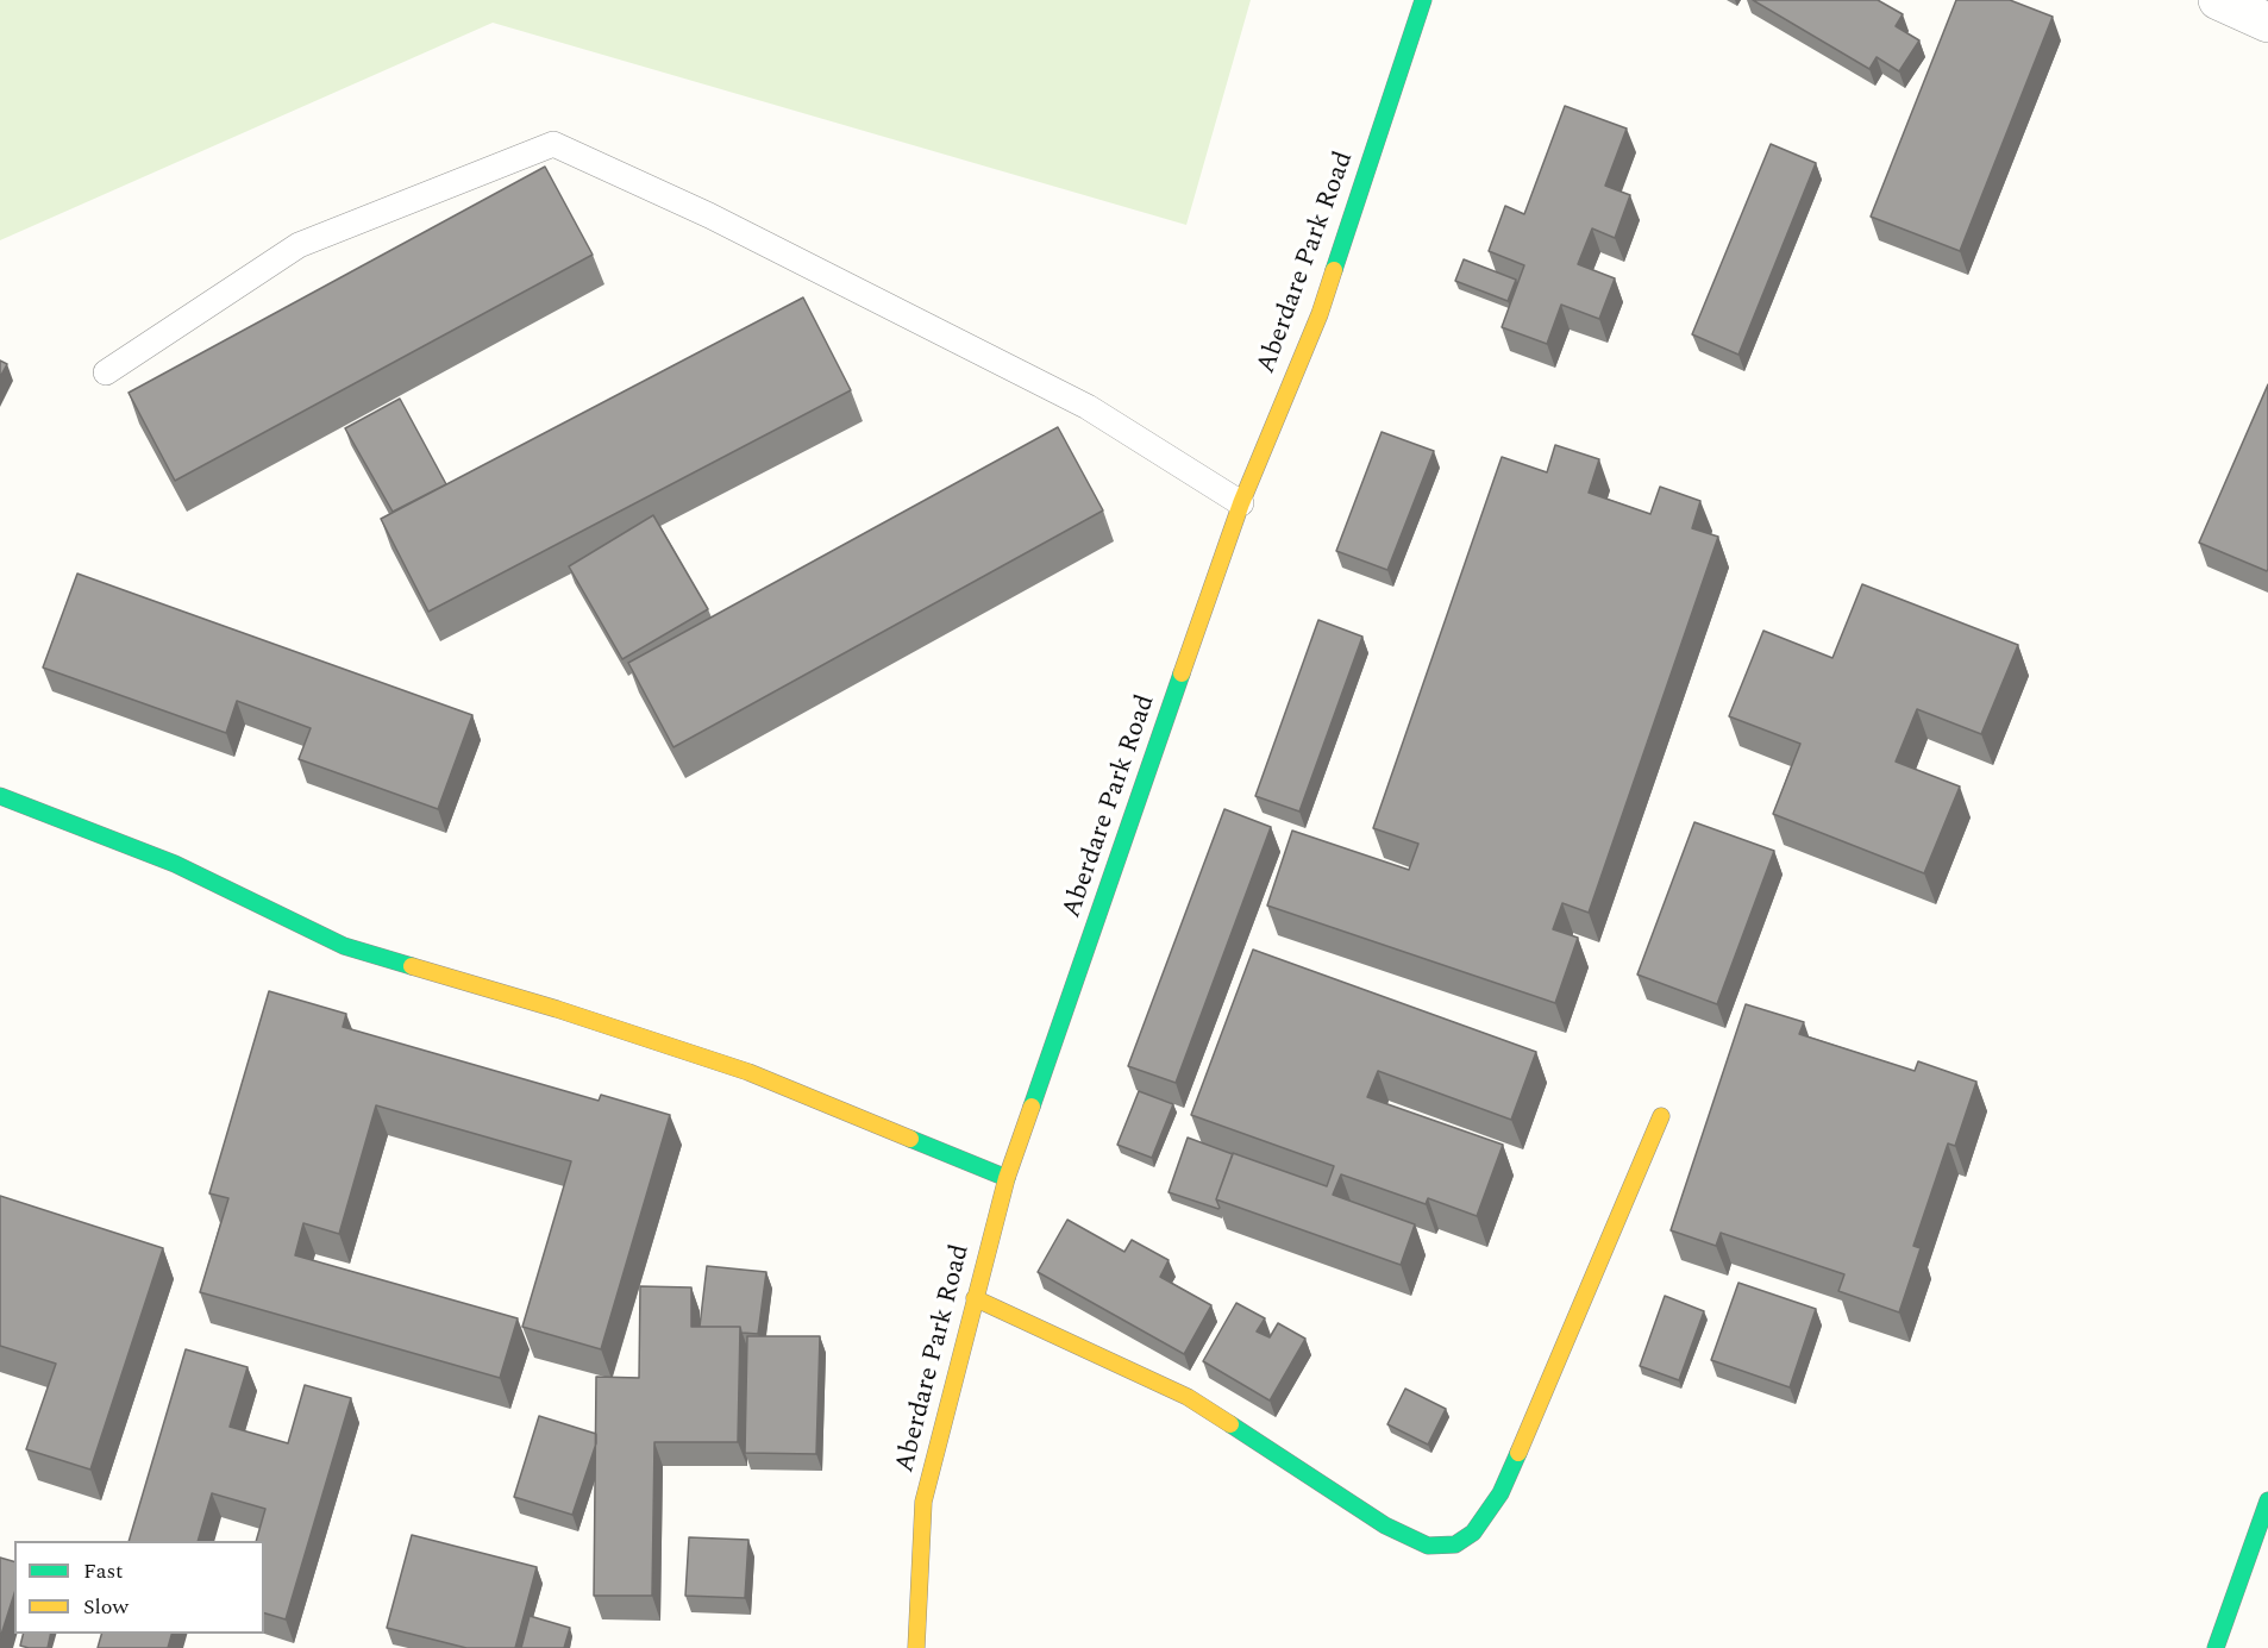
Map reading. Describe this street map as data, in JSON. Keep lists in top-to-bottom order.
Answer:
{
  "streets": {
    "street": ["Aberdare Park Road"]
  },
  "legend": ["Fast", "Slow"]
}
